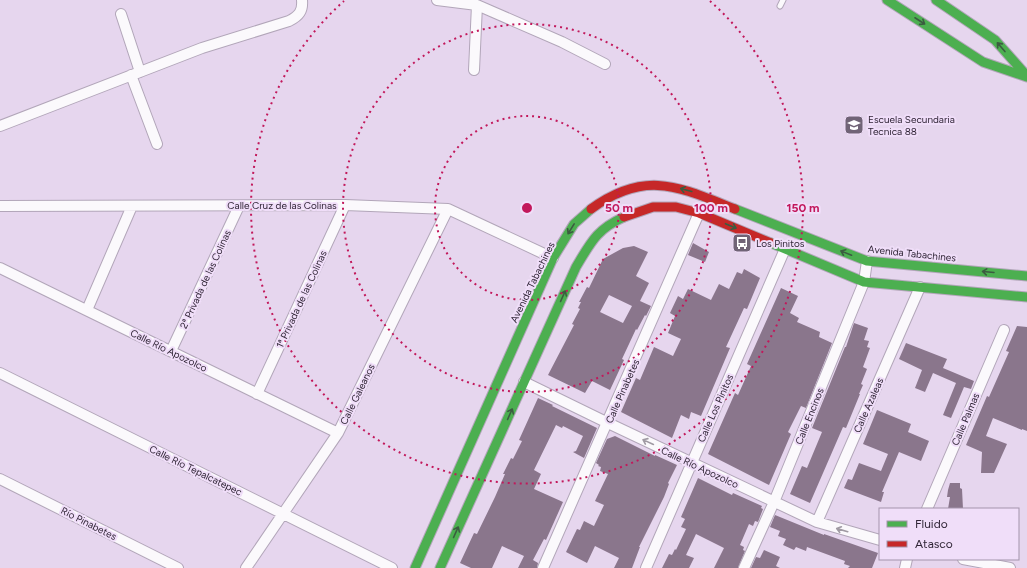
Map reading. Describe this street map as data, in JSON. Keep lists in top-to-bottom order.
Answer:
{
  "streets": {
    "street": [
      "Calle Cruz de las Colinas",
      "Avenida Tabachines",
      "2ª Privada de las Colinas",
      "1ª Privada de las Colinas",
      "Calle Río Apozolco",
      "Calle Pinabetes",
      "Calle Galeanos",
      "Calle Azaleas",
      "Calle Los Pinitos",
      "Calle Encinos",
      "Calle Palmas",
      "Calle Río Tepalcatepec",
      "Río Pinabetes"
    ]
  },
  "crossings": [
    ["Calle Cruz de las Colinas", "Avenida Tabachines"],
    ["Calle Cruz de las Colinas", "2ª Privada de las Colinas"],
    ["Calle Cruz de las Colinas", "1ª Privada de las Colinas"],
    ["Calle Cruz de las Colinas", "Calle Galeanos"],
    ["Avenida Tabachines", "Calle Encinos"],
    ["2ª Privada de las Colinas", "Calle Río Apozolco"],
    ["1ª Privada de las Colinas", "Calle Río Apozolco"],
    ["Calle Río Apozolco", "Calle Pinabetes"],
    ["Calle Río Apozolco", "Calle Galeanos"],
    ["Calle Río Apozolco", "Calle Azaleas"],
    ["Calle Río Apozolco", "Calle Los Pinitos"],
    ["Calle Río Apozolco", "Calle Encinos"],
    ["Calle Galeanos", "Calle Río Tepalcatepec"]
  ],
  "places": {
    "school or university": ["Escuela Secundaria Tecnica 88"],
    "bus stop": ["Los Pinitos"]
  },
  "legend": ["Fluido", "Atasco"],
  "rings": ["50 m", "100 m", "150 m"]
}
